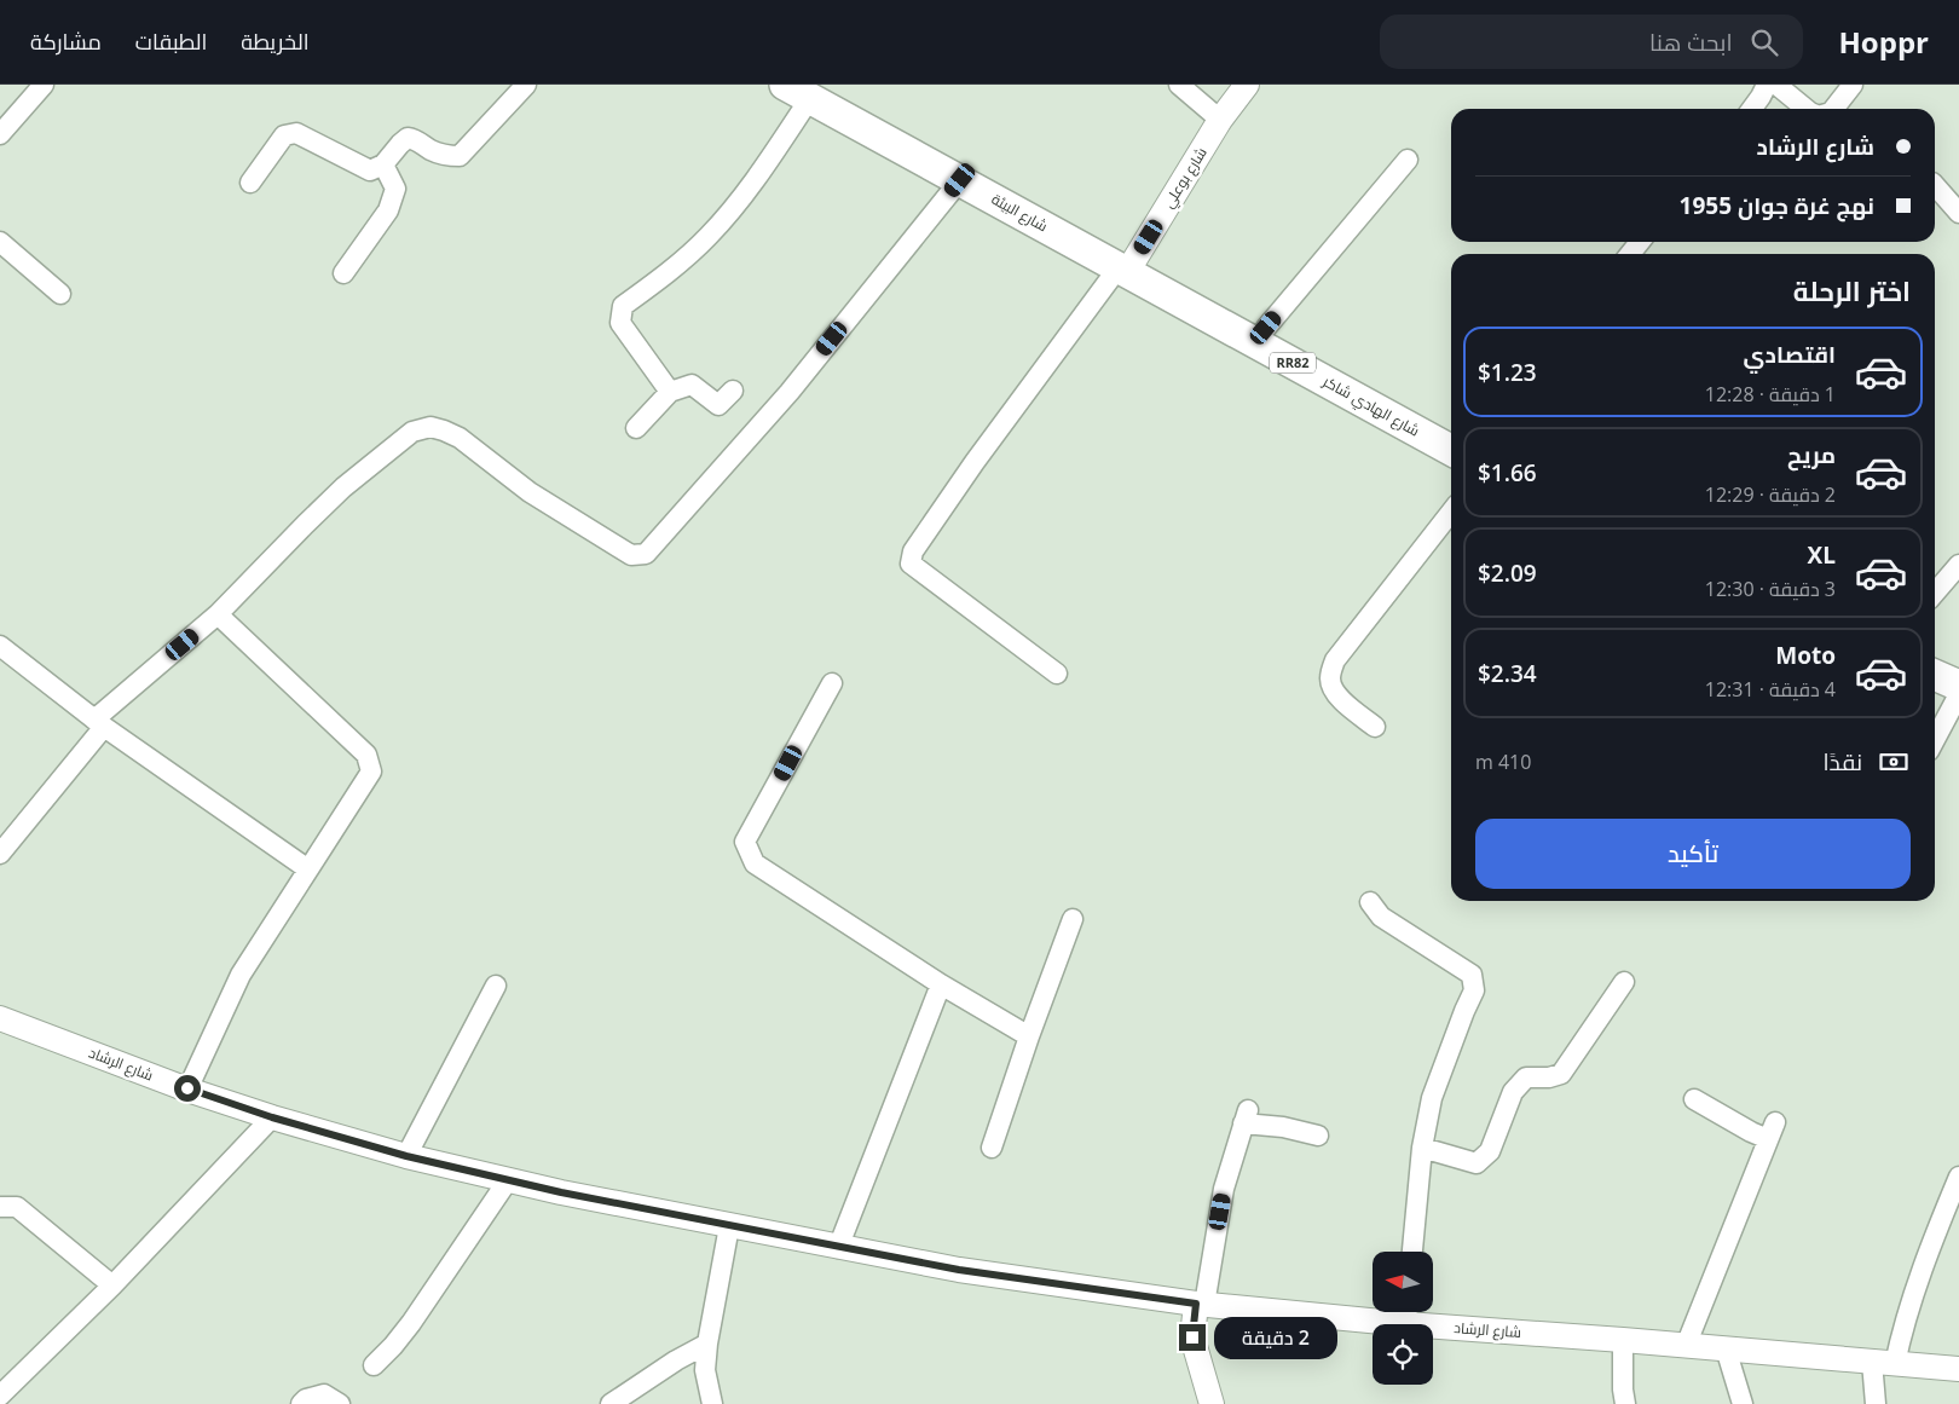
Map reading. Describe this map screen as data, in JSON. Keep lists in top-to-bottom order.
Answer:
{
  "streets": {
    "main road": ["شارع البيئة", "RR82", "شارع الهادي شاكر"],
    "street": ["شارع بوعلي", "شارع الرشاد"]
  },
  "crossings": [
    ["شارع بوعلي", "شارع البيئة"],
    ["شارع بوعلي", "شارع الهادي شاكر"],
    ["شارع البيئة", "شارع الهادي شاكر"]
  ],
  "north": "left",
  "page": {
    "header": "Hoppr",
    "search": "ابحث هنا",
    "nav": ["الخريطة", "الطبقات", "مشاركة"],
    "banner": ["شارع الرشاد", "نهج غرة جوان 1955"],
    "heading": "اختر الرحلة",
    "list": [
      {
        "name": "اقتصادي",
        "note": "1 دقيقة · 12:28",
        "value": "$1.23"
      },
      {
        "name": "مريح",
        "note": "2 دقيقة · 12:29",
        "value": "$1.66"
      },
      {
        "name": "XL",
        "note": "3 دقيقة · 12:30",
        "value": "$2.09"
      },
      {
        "name": "Moto",
        "note": "4 دقيقة · 12:31",
        "value": "$2.34"
      }
    ],
    "pay": ["نقدًا", "410 m"],
    "buttons": "تأكيد",
    "bubble": "2 دقيقة"
  }
}
